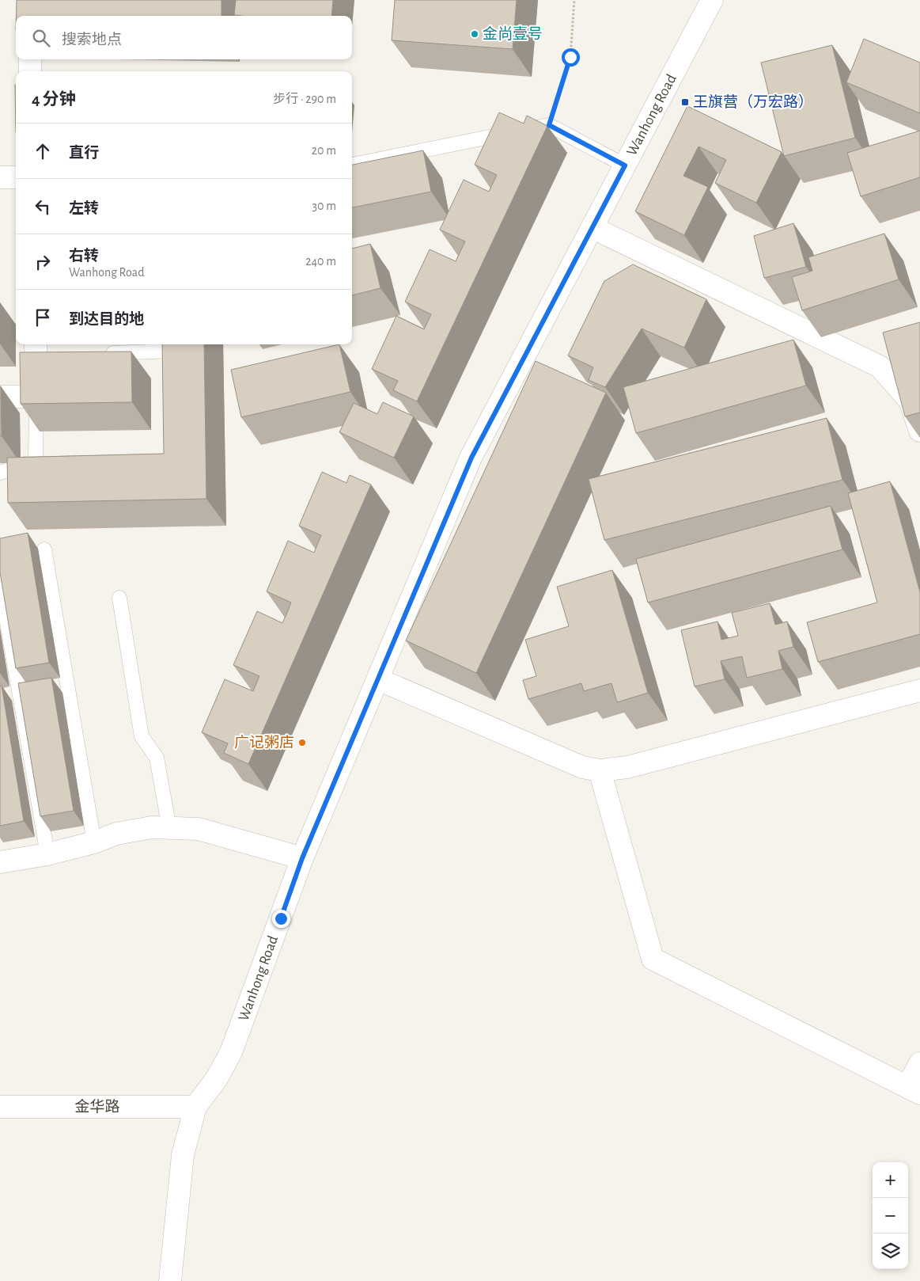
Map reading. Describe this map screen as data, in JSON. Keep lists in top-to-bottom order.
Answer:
{
  "streets": {
    "street": ["Wanhong Road", "金华路"]
  },
  "crossings": [
    ["Wanhong Road", "金华路"]
  ],
  "places": {
    "other": ["金尚壹号", "广记粥店"],
    "transit": ["王旗营（万宏路）"]
  },
  "page": {
    "search": "搜索地点",
    "heading": ["4 分钟", "步行 · 290 m"],
    "list": [
      ["直行", "20 m"],
      ["左转", "30 m"],
      ["右转", "Wanhong Road", "240 m"],
      "到达目的地"
    ],
    "map_buttons": ["+", "−"]
  }
}
